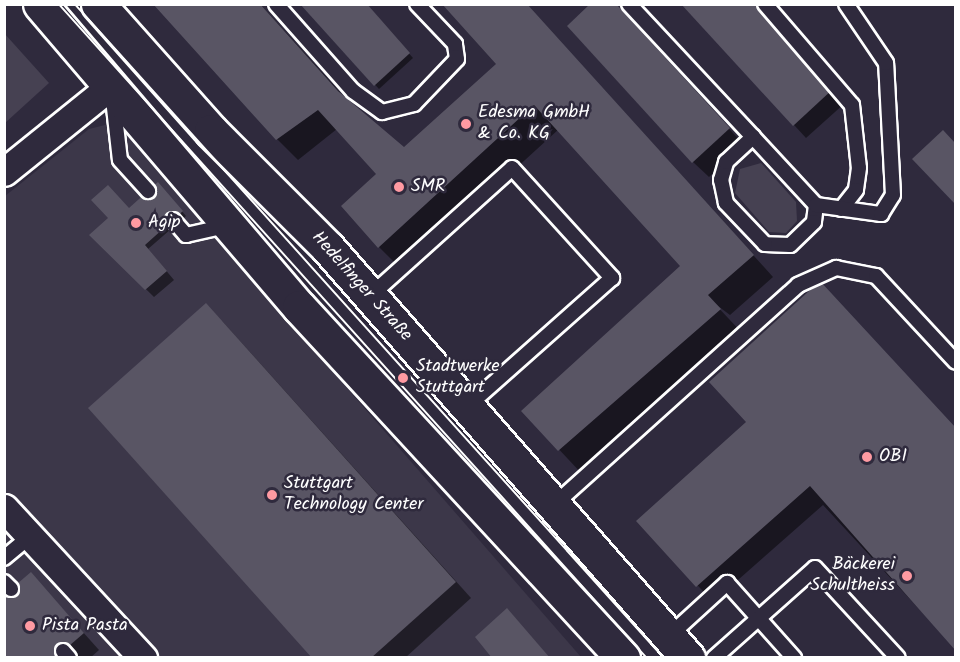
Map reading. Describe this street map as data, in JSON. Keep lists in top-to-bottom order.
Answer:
{
  "streets": {
    "street": ["Hedelfinger Straße"]
  },
  "places": [
    "Edesma GmbH & Co. KG",
    "SMR",
    "Agip",
    "Stadtwerke Stuttgart",
    "OBI",
    "Stuttgart Technology Center",
    "Bäckerei Schultheiss",
    "Pista Pasta"
  ]
}
